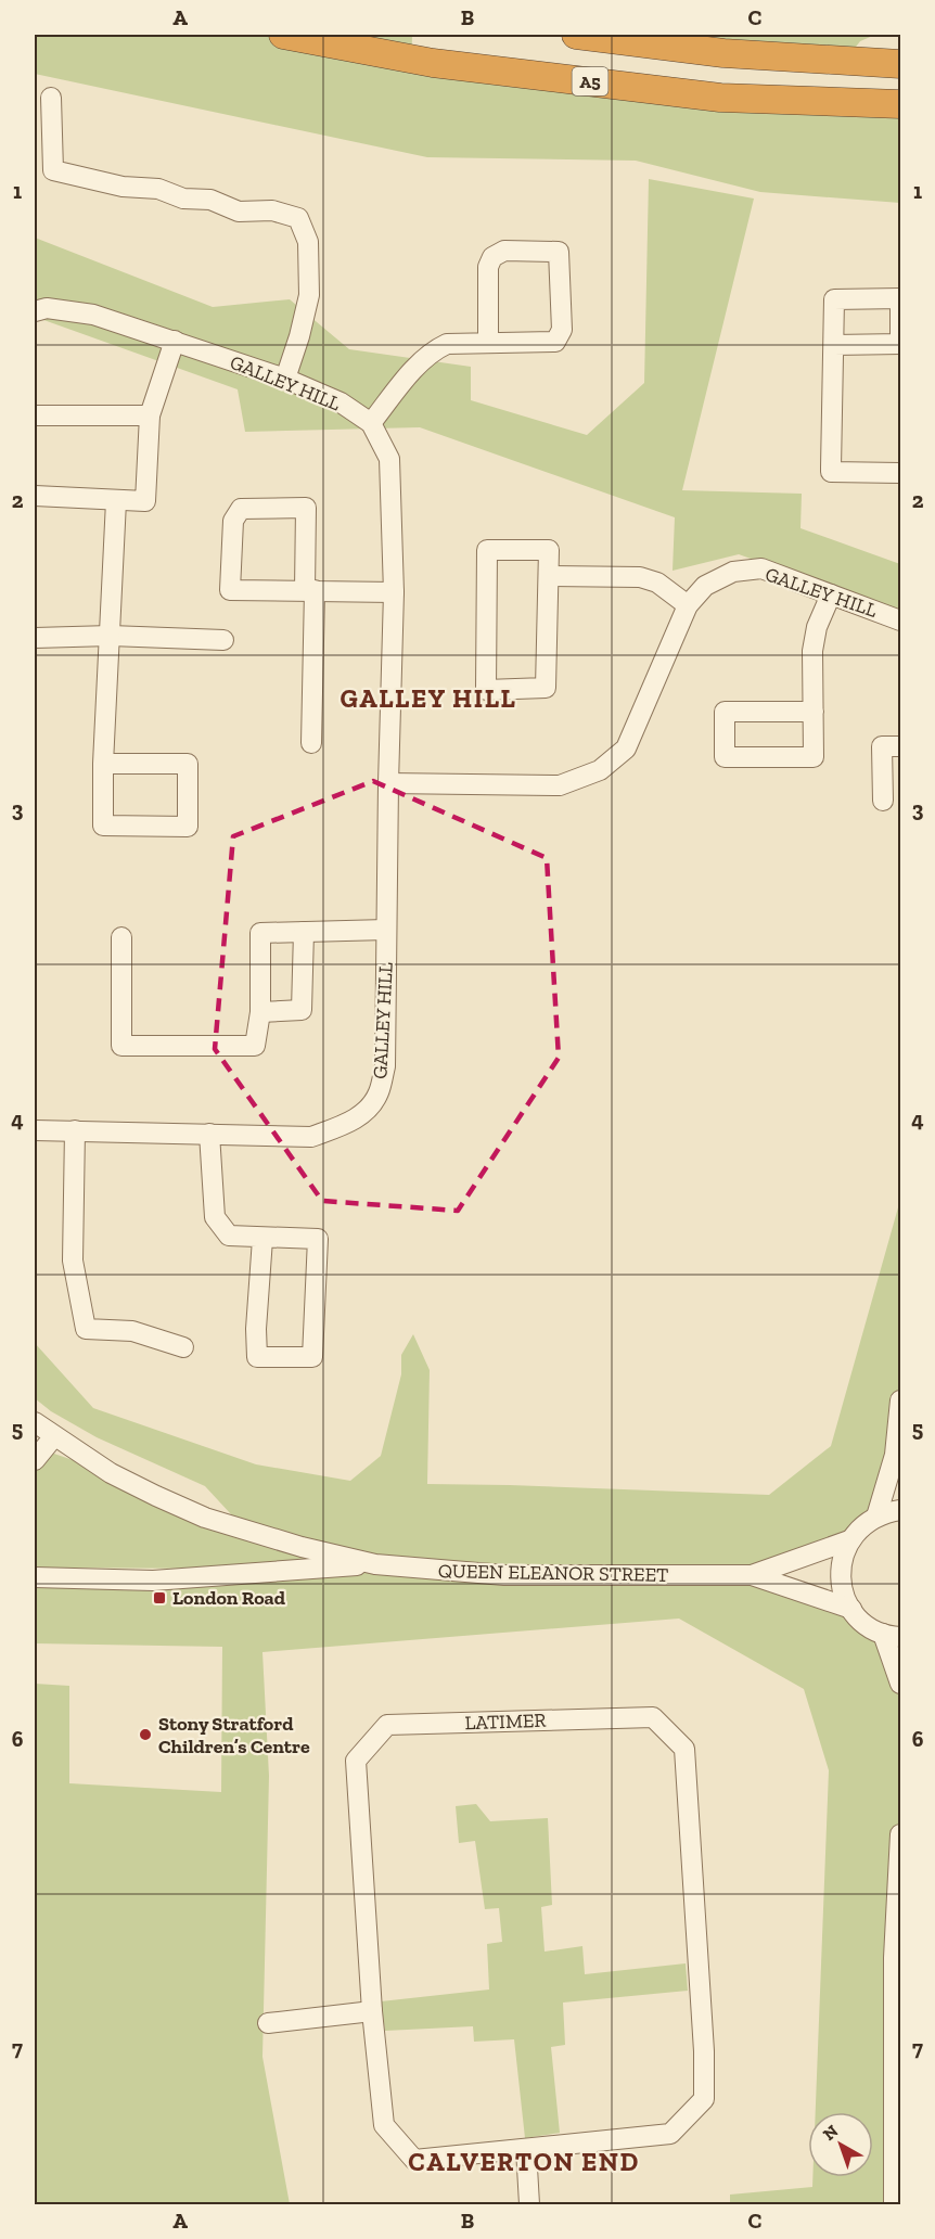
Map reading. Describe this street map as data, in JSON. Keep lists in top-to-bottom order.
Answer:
{
  "streets": {
    "highway": ["A5"],
    "street": ["GALLEY HILL", "QUEEN ELEANOR STREET", "LATIMER"]
  },
  "districts": ["GALLEY HILL", "CALVERTON END"],
  "places": {
    "transit": ["London Road"],
    "other": ["Stony Stratford Children’s Centre"]
  },
  "north": "top left",
  "grid": {
    "columns": ["A", "B", "C"],
    "rows": [
      "1",
      "2",
      "3",
      "4",
      "5",
      "6",
      "7"
    ]
  }
}
